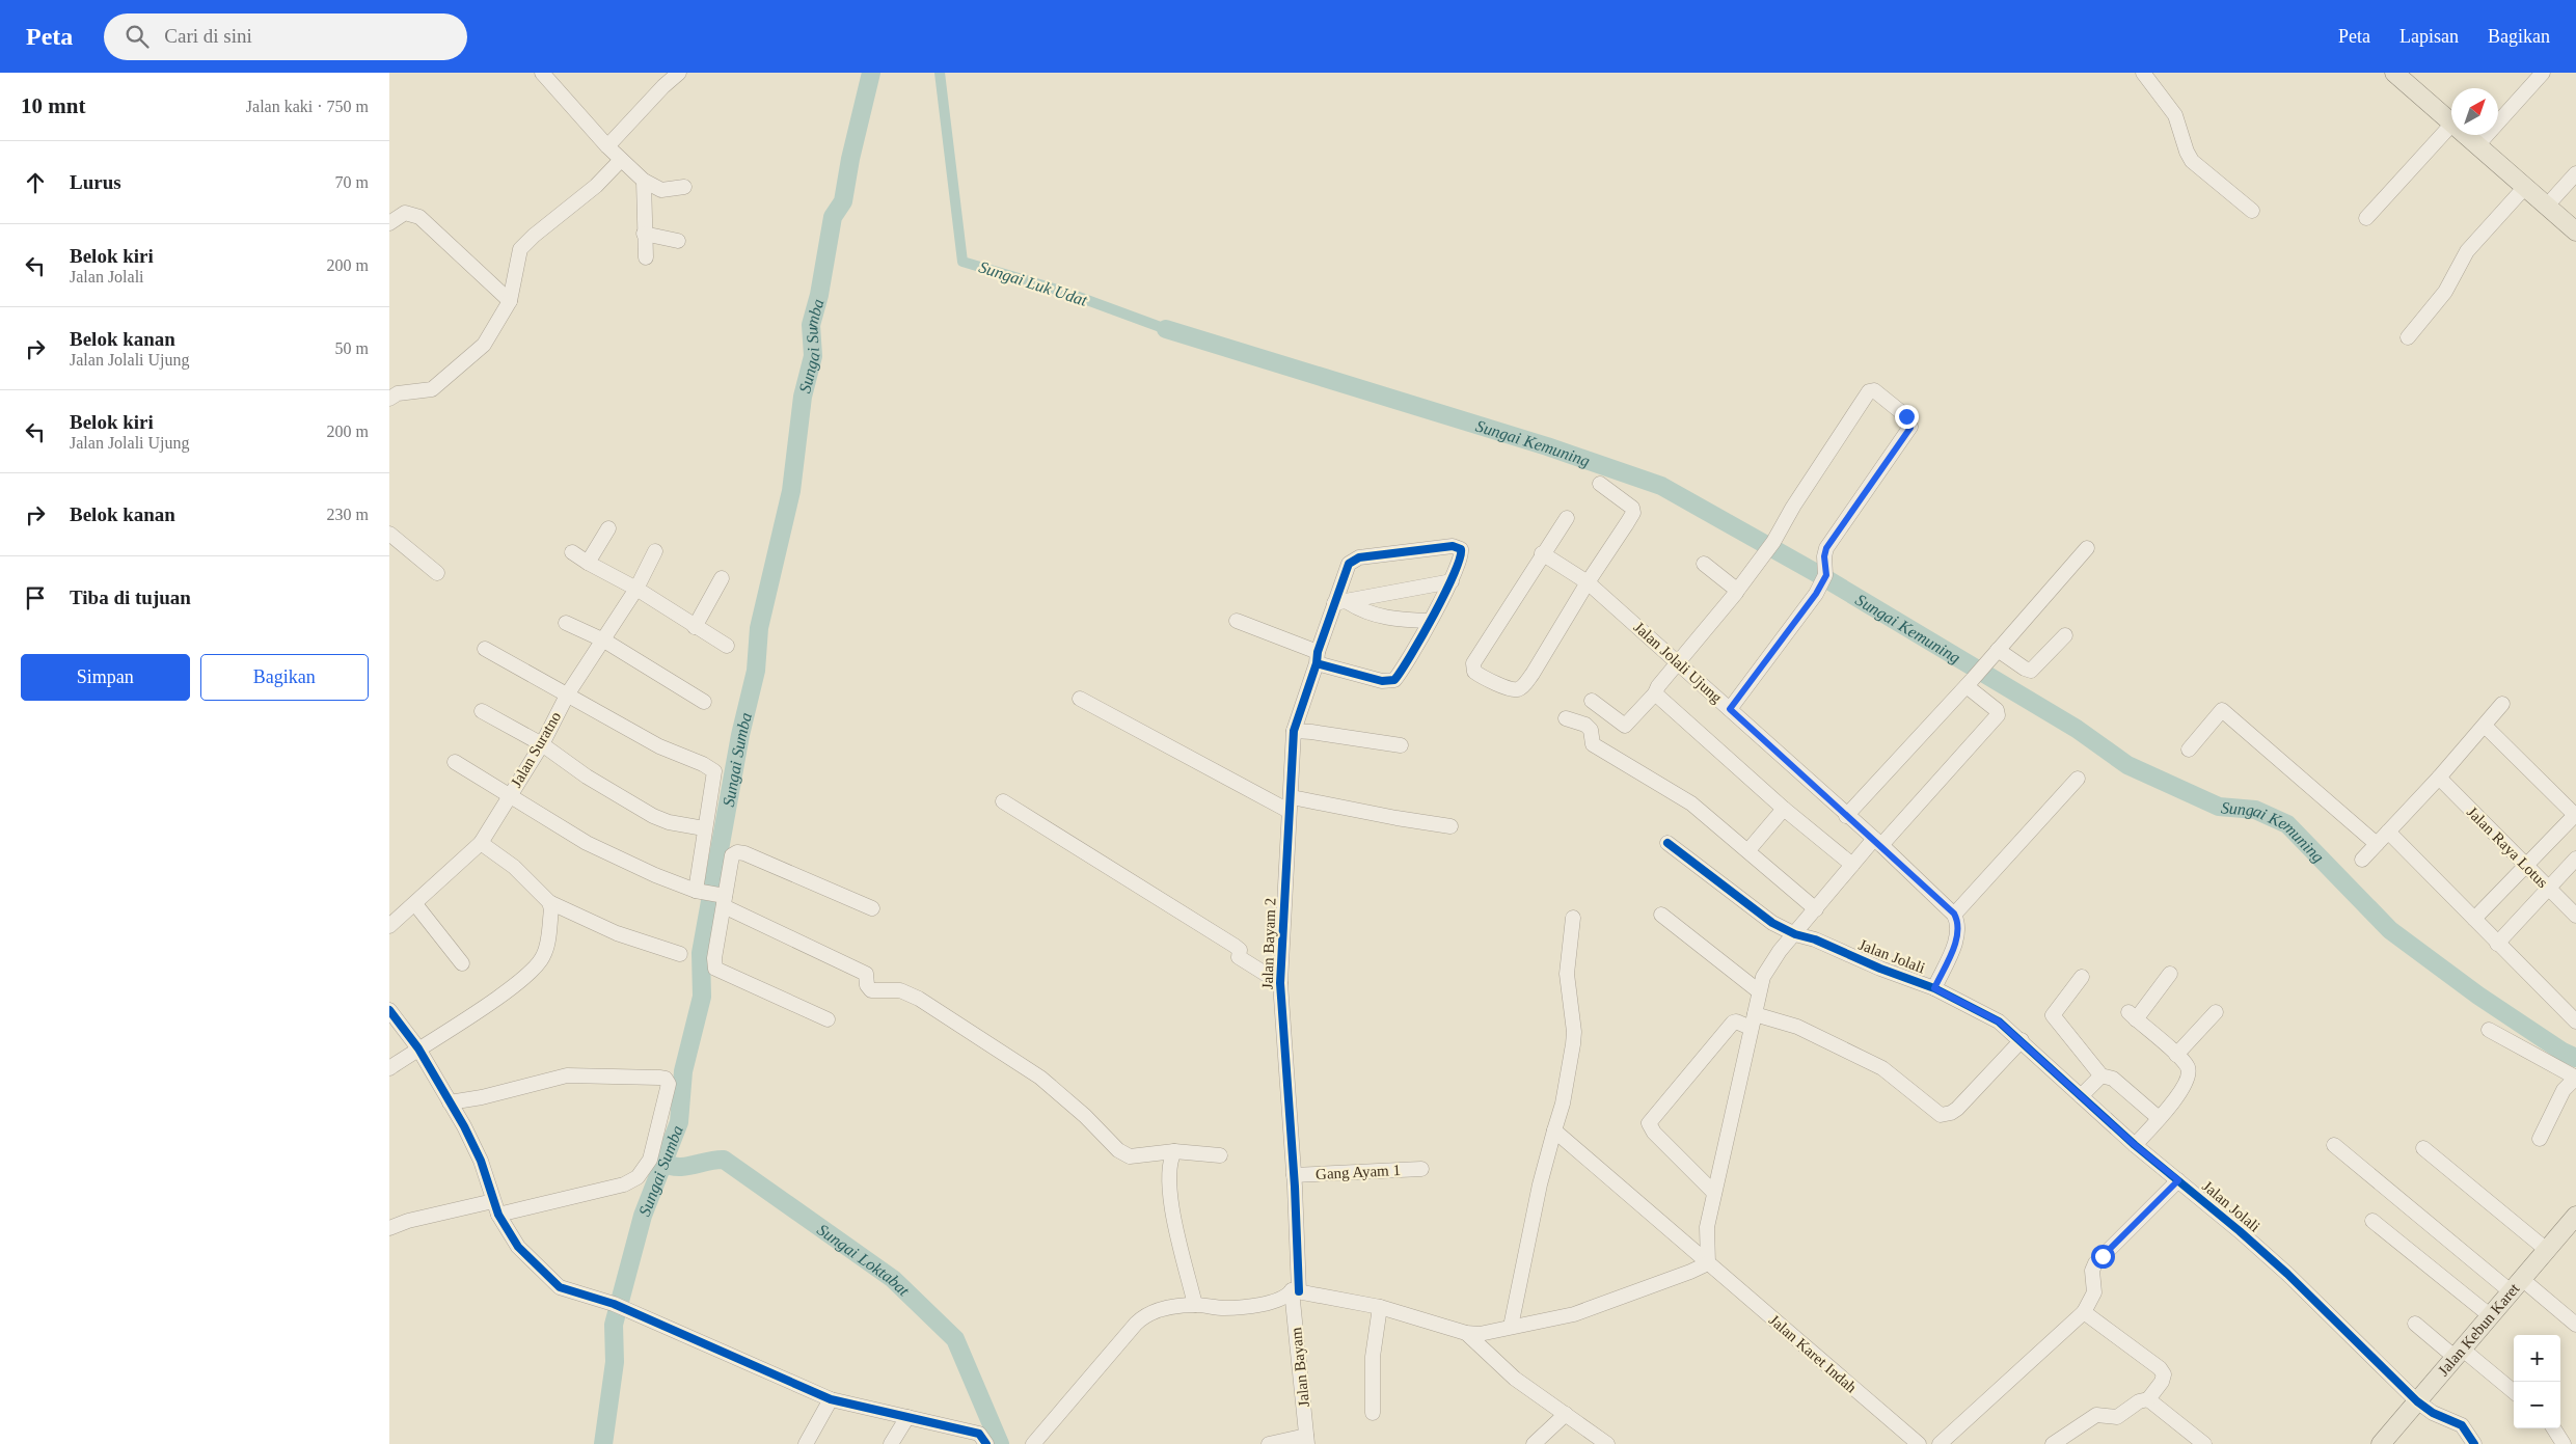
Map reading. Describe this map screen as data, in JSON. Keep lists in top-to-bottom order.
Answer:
{
  "streets": {
    "main road": ["Jalan Kebun Karet"],
    "street": [
      "Jalan Jolali Ujung",
      "Jalan Suratno",
      "Jalan Raya Lotus",
      "Jalan Bayam 2",
      "Jalan Jolali",
      "Gang Ayam 1",
      "Jalan Karet Indah",
      "Jalan Bayam"
    ]
  },
  "crossings": [
    ["Jalan Bayam 2", "Gang Ayam 1"],
    ["Jalan Bayam 2", "Jalan Bayam"],
    ["Jalan Jolali", "Jalan Kebun Karet"]
  ],
  "water": [
    "Sungai Luk Udat",
    "Sungai Sumba",
    "Sungai Kemuning",
    "Sungai Loktabat"
  ],
  "north": "top right",
  "page": {
    "header": "Peta",
    "search": "Cari di sini",
    "nav": ["Peta", "Lapisan", "Bagikan"],
    "heading": ["10 mnt", "Jalan kaki · 750 m"],
    "list": [
      ["Lurus", "70 m"],
      ["Belok kiri", "Jalan Jolali", "200 m"],
      ["Belok kanan", "Jalan Jolali Ujung", "50 m"],
      ["Belok kiri", "Jalan Jolali Ujung", "200 m"],
      ["Belok kanan", "230 m"],
      "Tiba di tujuan"
    ],
    "buttons": ["Simpan", "Bagikan"],
    "map_buttons": ["+", "−"]
  }
}
